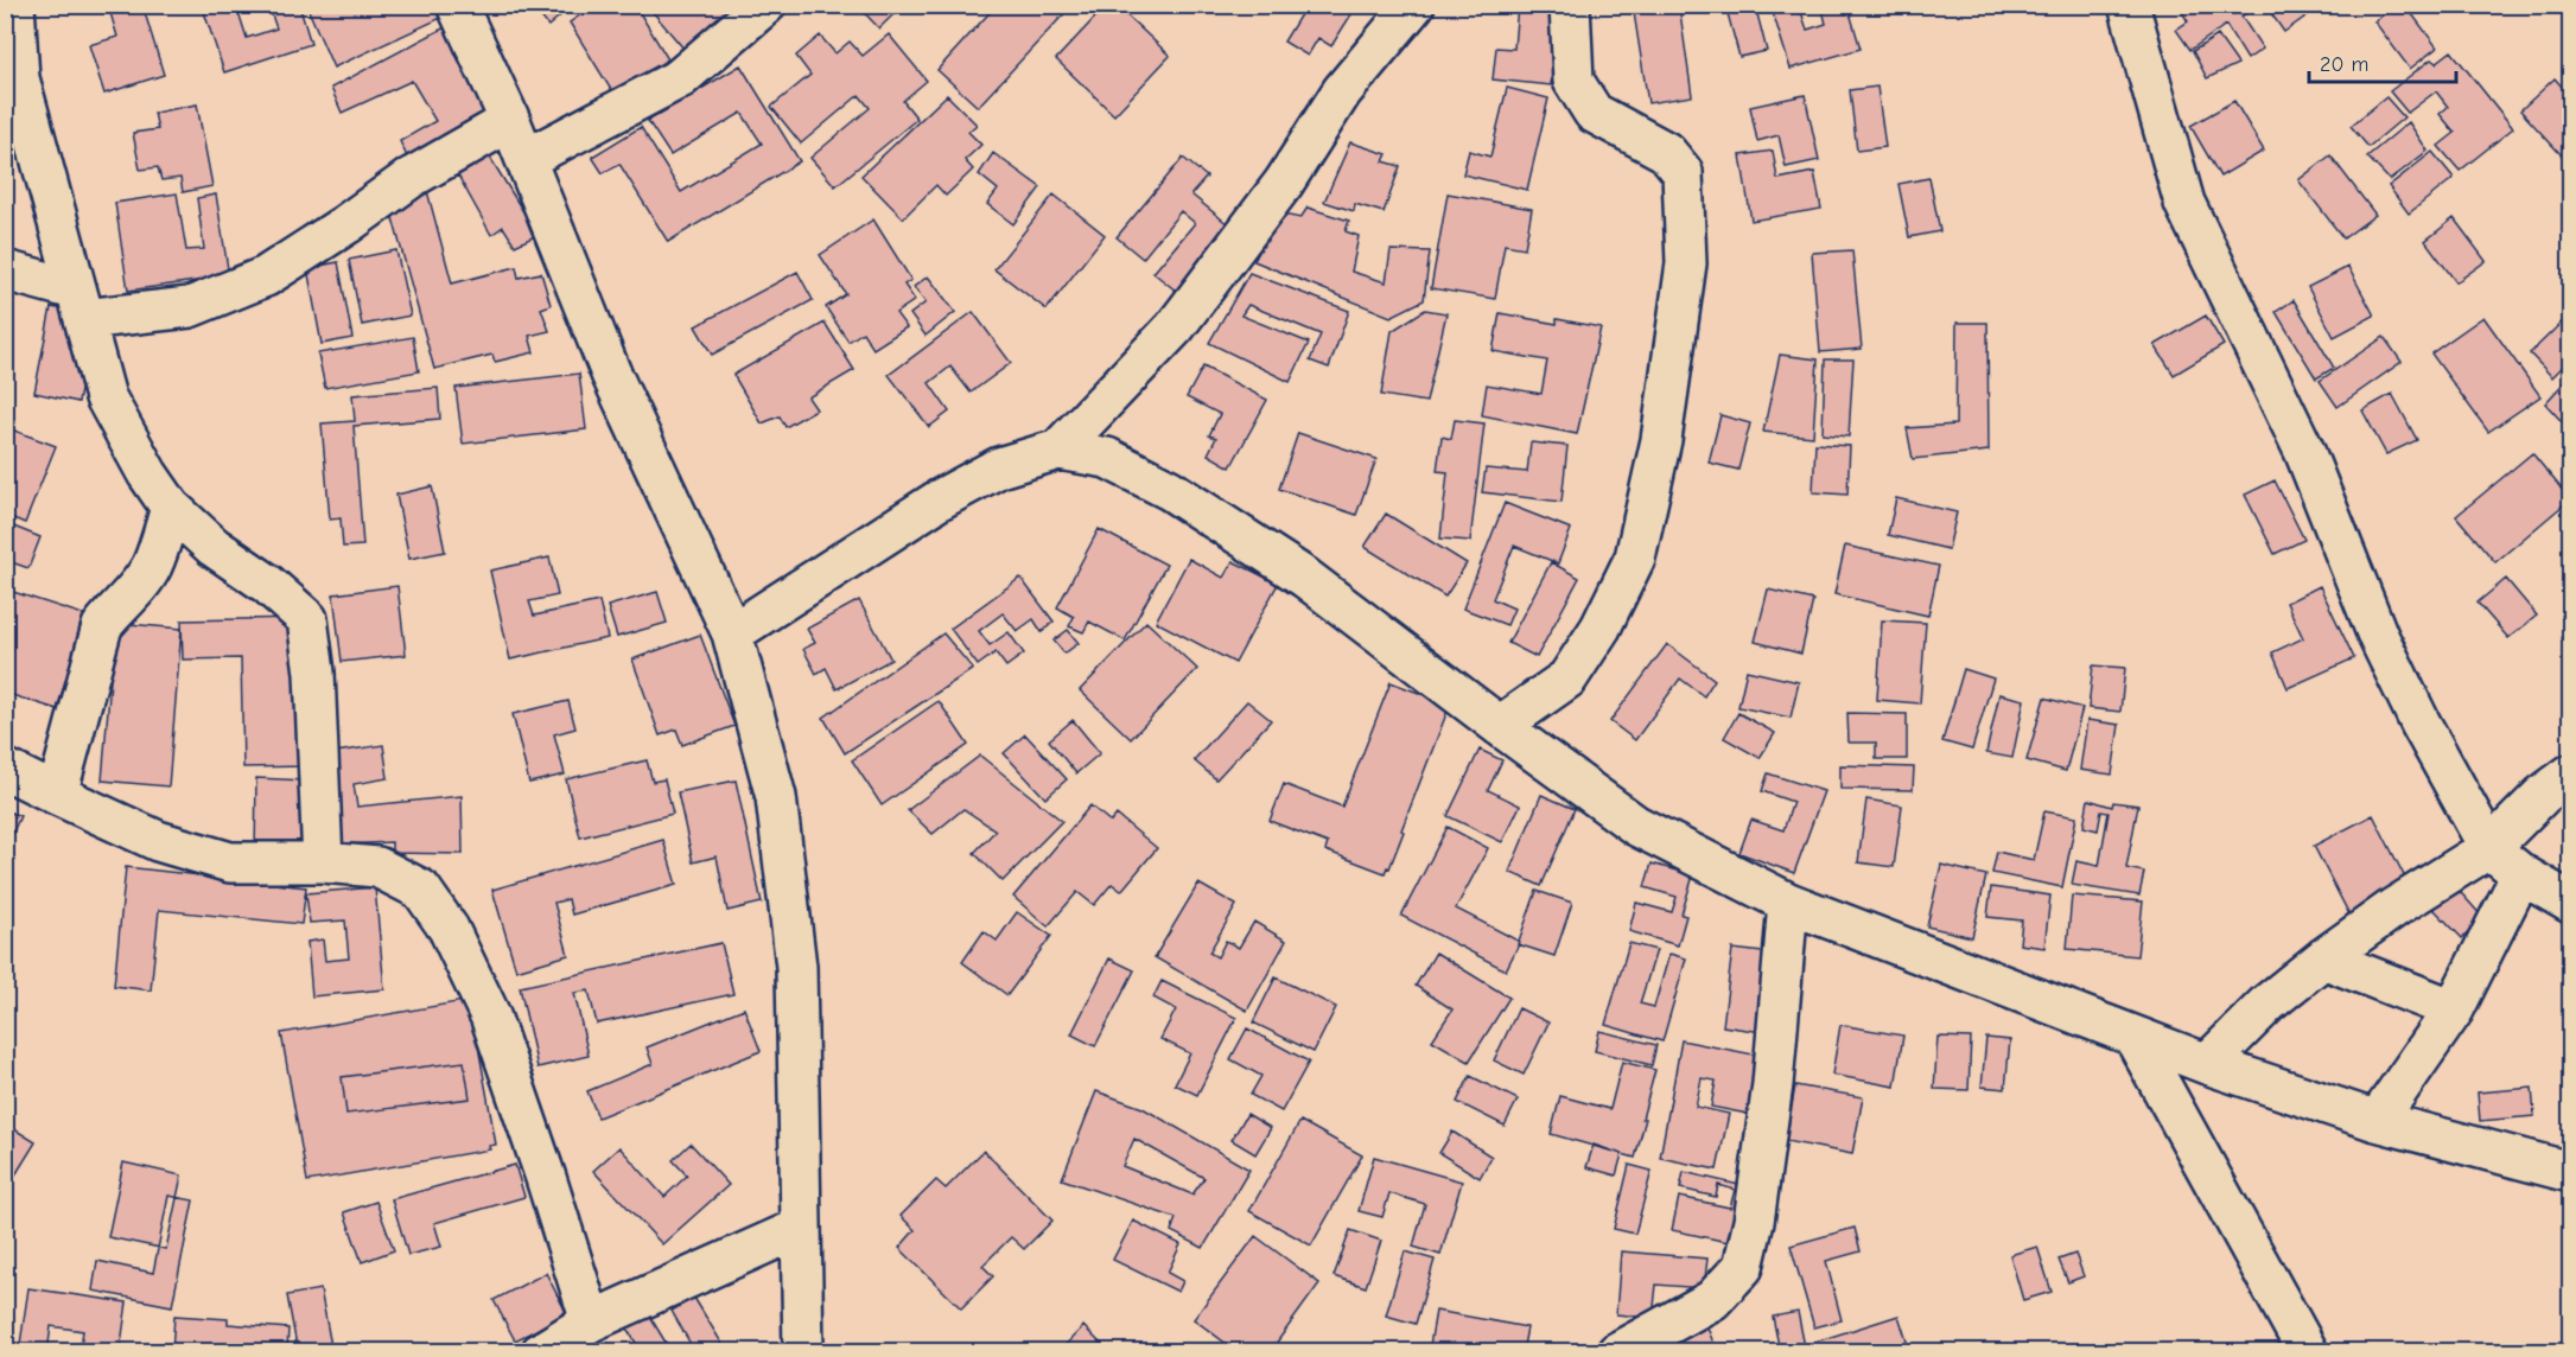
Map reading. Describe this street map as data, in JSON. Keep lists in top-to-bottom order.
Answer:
{
  "scale_bar": "20 m"
}
